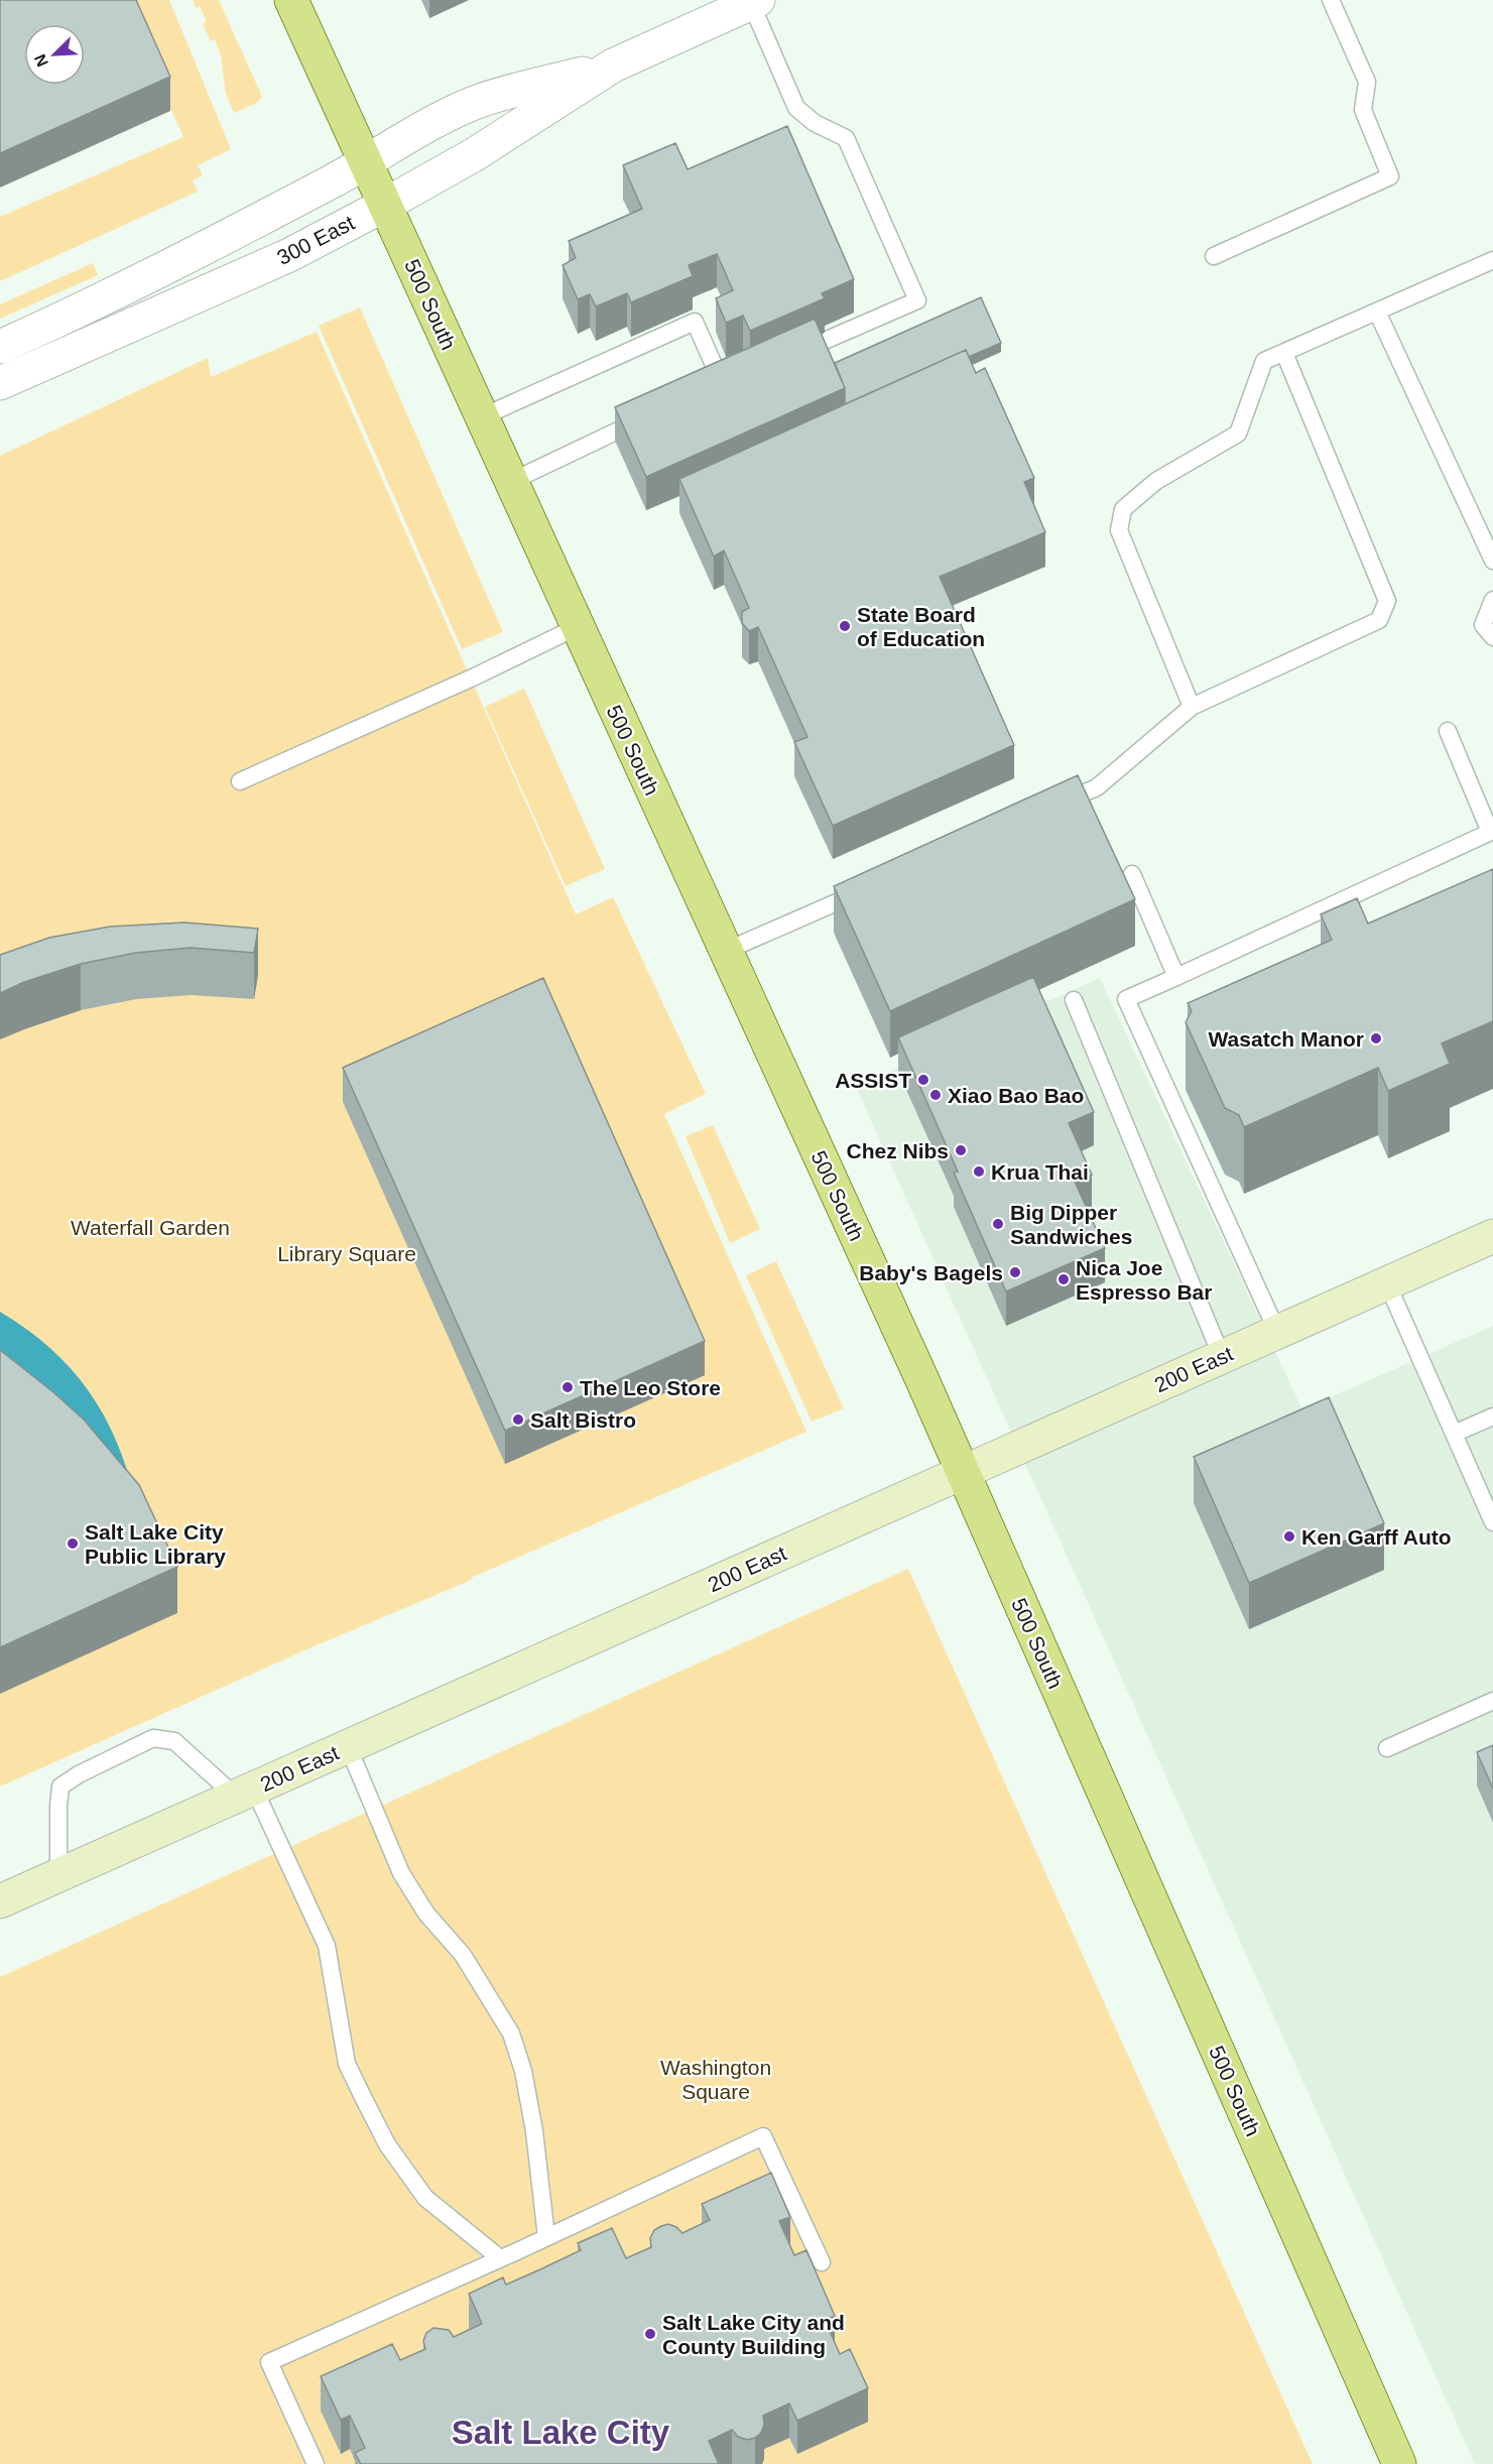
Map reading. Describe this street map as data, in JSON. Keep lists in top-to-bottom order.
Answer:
{
  "streets": {
    "main road": ["500 South"],
    "street": ["300 East", "200 East"]
  },
  "crossings": [
    ["300 East", "500 South"],
    ["500 South", "200 East"]
  ],
  "districts": ["Salt Lake City"],
  "parks": ["Waterfall Garden", "Library Square", "Washington Square"],
  "places": [
    "State Board of Education",
    "Wasatch Manor",
    "ASSIST",
    "Xiao Bao Bao",
    "Chez Nibs",
    "Krua Thai",
    "Big Dipper Sandwiches",
    "Baby's Bagels",
    "Nica Joe Espresso Bar",
    "The Leo Store",
    "Salt Bistro",
    "Ken Garff Auto",
    "Salt Lake City Public Library",
    "Salt Lake City and County Building"
  ],
  "north": "bottom left"
}
